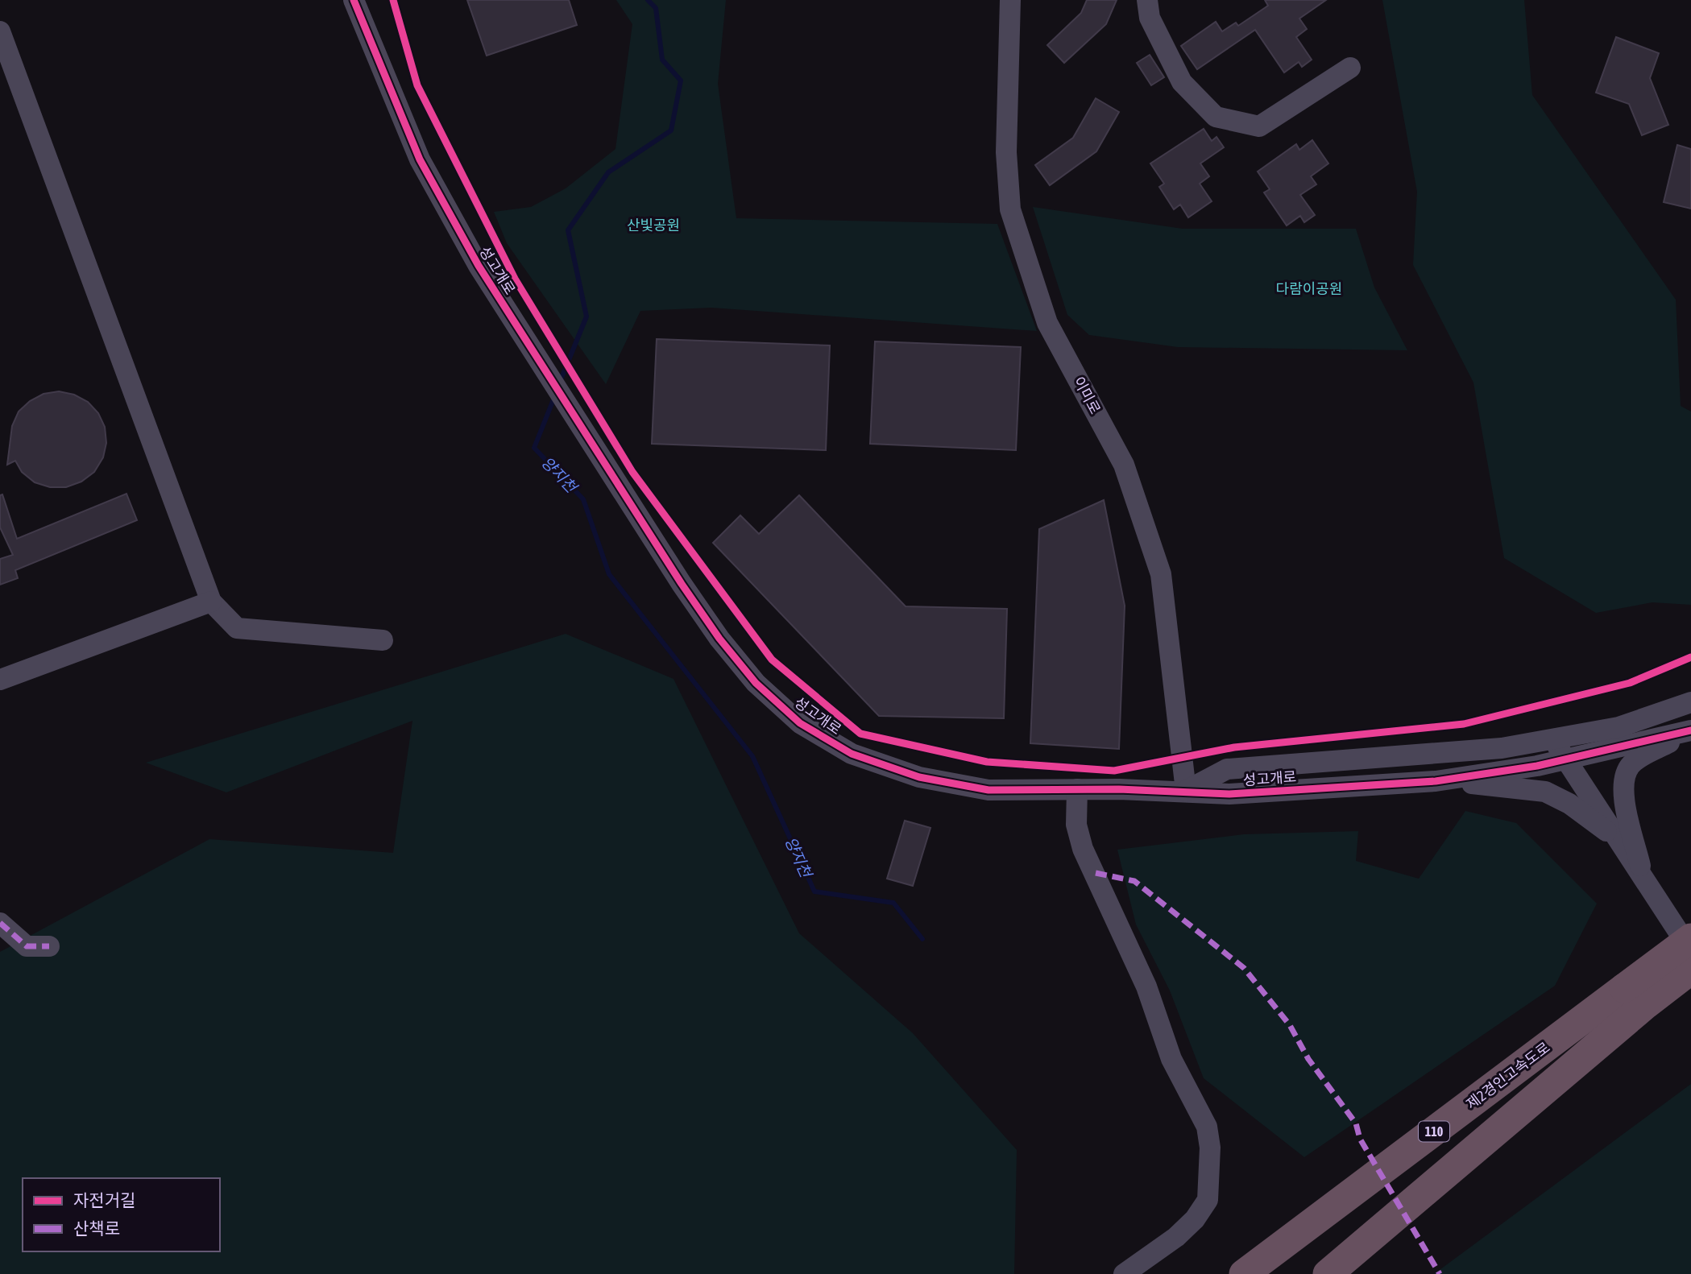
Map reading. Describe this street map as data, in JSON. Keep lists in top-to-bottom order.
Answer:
{
  "streets": {
    "highway": ["제2경인고속도로", "110"],
    "street": ["성고개로", "이미로"]
  },
  "crossings": [
    ["성고개로", "이미로"]
  ],
  "water": ["양지천"],
  "parks": ["산빛공원", "다람이공원"],
  "legend": ["자전거길", "산책로"]
}
